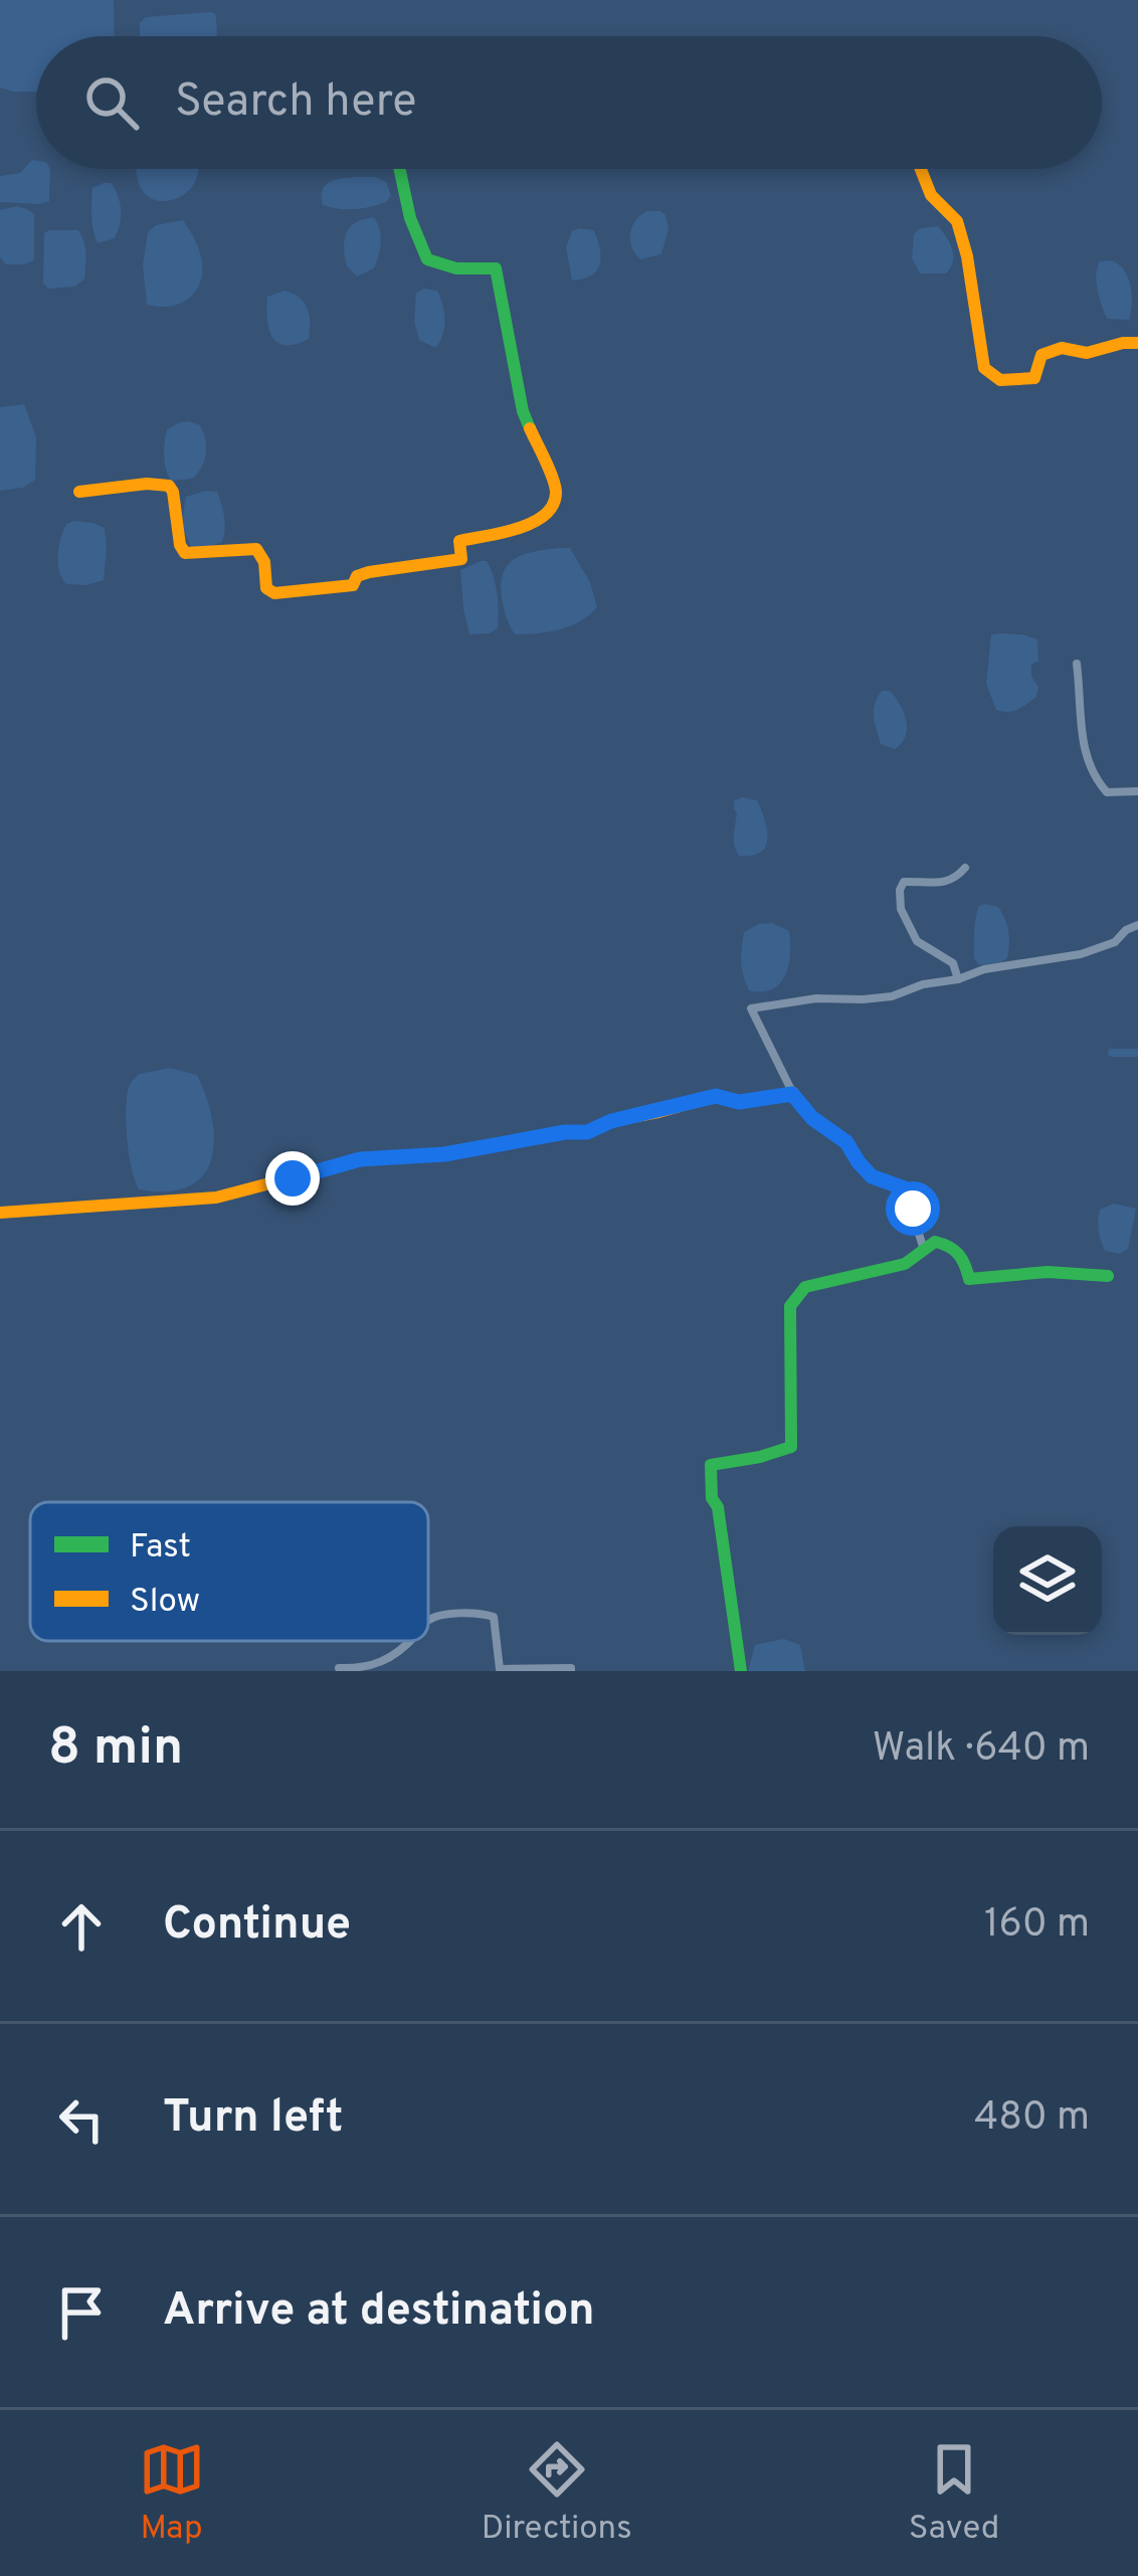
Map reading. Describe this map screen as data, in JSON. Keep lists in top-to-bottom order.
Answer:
{
  "legend": ["Fast", "Slow"],
  "page": {
    "search": "Search here",
    "heading": ["8 min", "Walk · 640 m"],
    "list": [
      ["Continue", "160 m"],
      ["Turn left", "480 m"],
      "Arrive at destination"
    ],
    "nav": ["Map", "Directions", "Saved"]
  }
}
